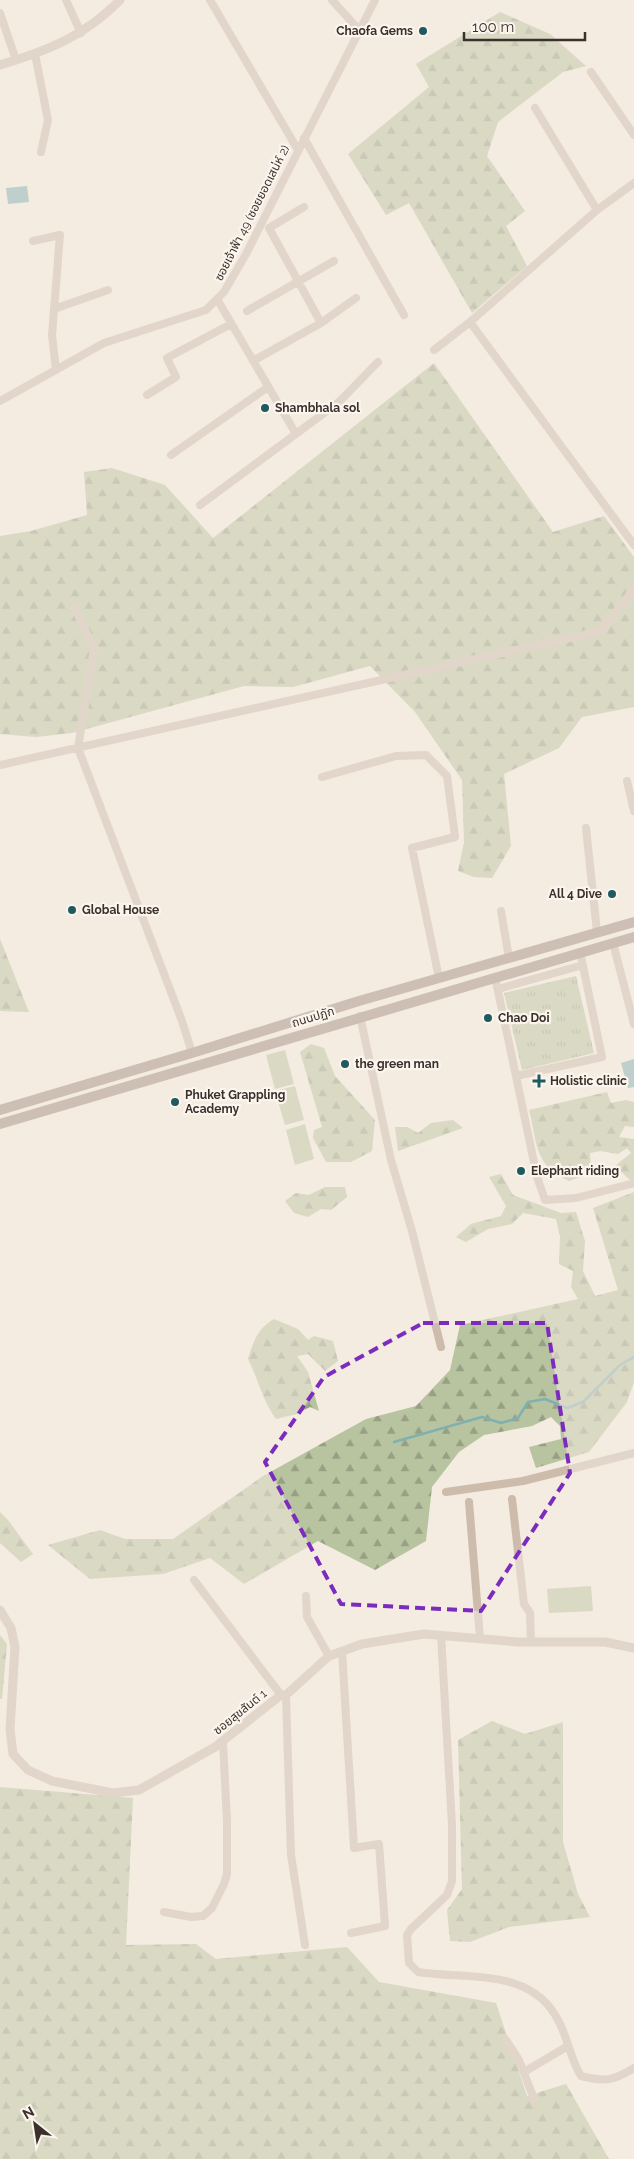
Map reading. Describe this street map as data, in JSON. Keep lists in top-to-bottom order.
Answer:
{
  "streets": {
    "main road": ["ถนนปฏัก"],
    "street": ["ซอยเจ้าฟ้า 49 (ซอยยอดเสน่ห์ 2)", "ซอยสุขสันต์ 1"]
  },
  "places": {
    "other": [
      "Chaofa Gems",
      "Shambhala sol",
      "All 4 Dive",
      "Global House",
      "Chao Doi",
      "the green man",
      "Phuket Grappling Academy",
      "Elephant riding"
    ],
    "health": ["Holistic clinic"]
  },
  "scale_bar": "100 m",
  "north": "top left"
}
